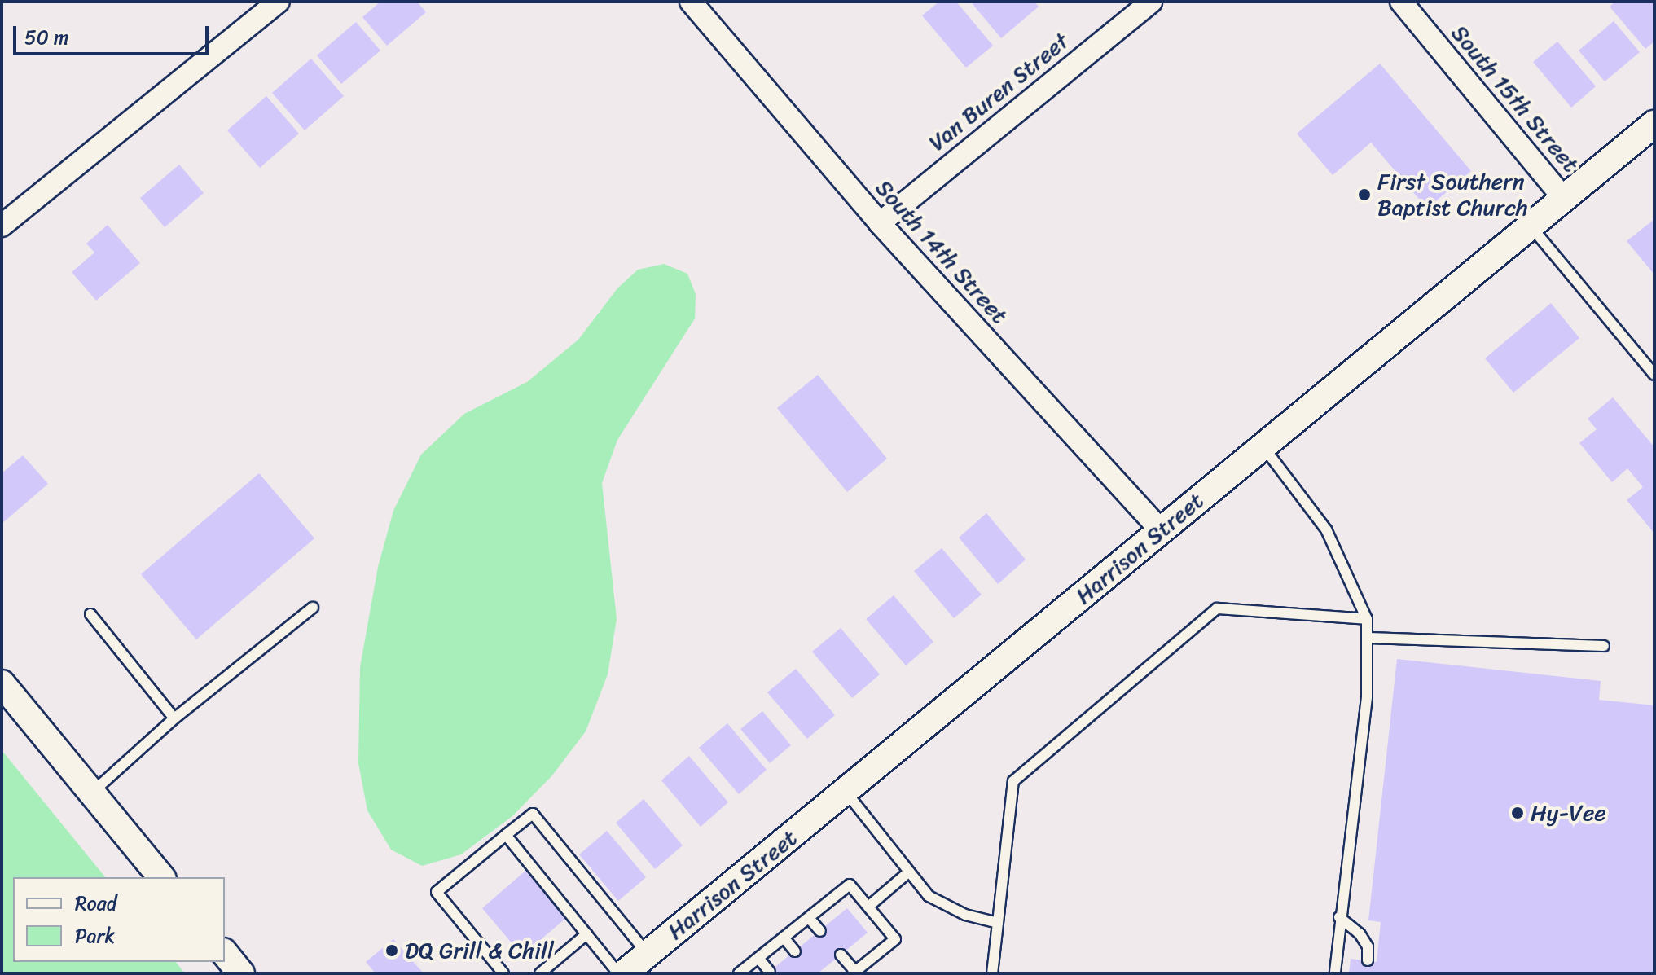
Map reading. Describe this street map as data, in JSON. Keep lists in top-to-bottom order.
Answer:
{
  "streets": {
    "street": [
      "Van Buren Street",
      "South 15th Street",
      "South 14th Street",
      "Harrison Street"
    ]
  },
  "crossings": [
    ["Van Buren Street", "South 14th Street"],
    ["South 15th Street", "Harrison Street"],
    ["South 14th Street", "Harrison Street"]
  ],
  "places": ["First Southern Baptist Church", "Hy-Vee", "DQ Grill & Chill"],
  "legend": ["Road", "Park"],
  "scale_bar": "50 m"
}
